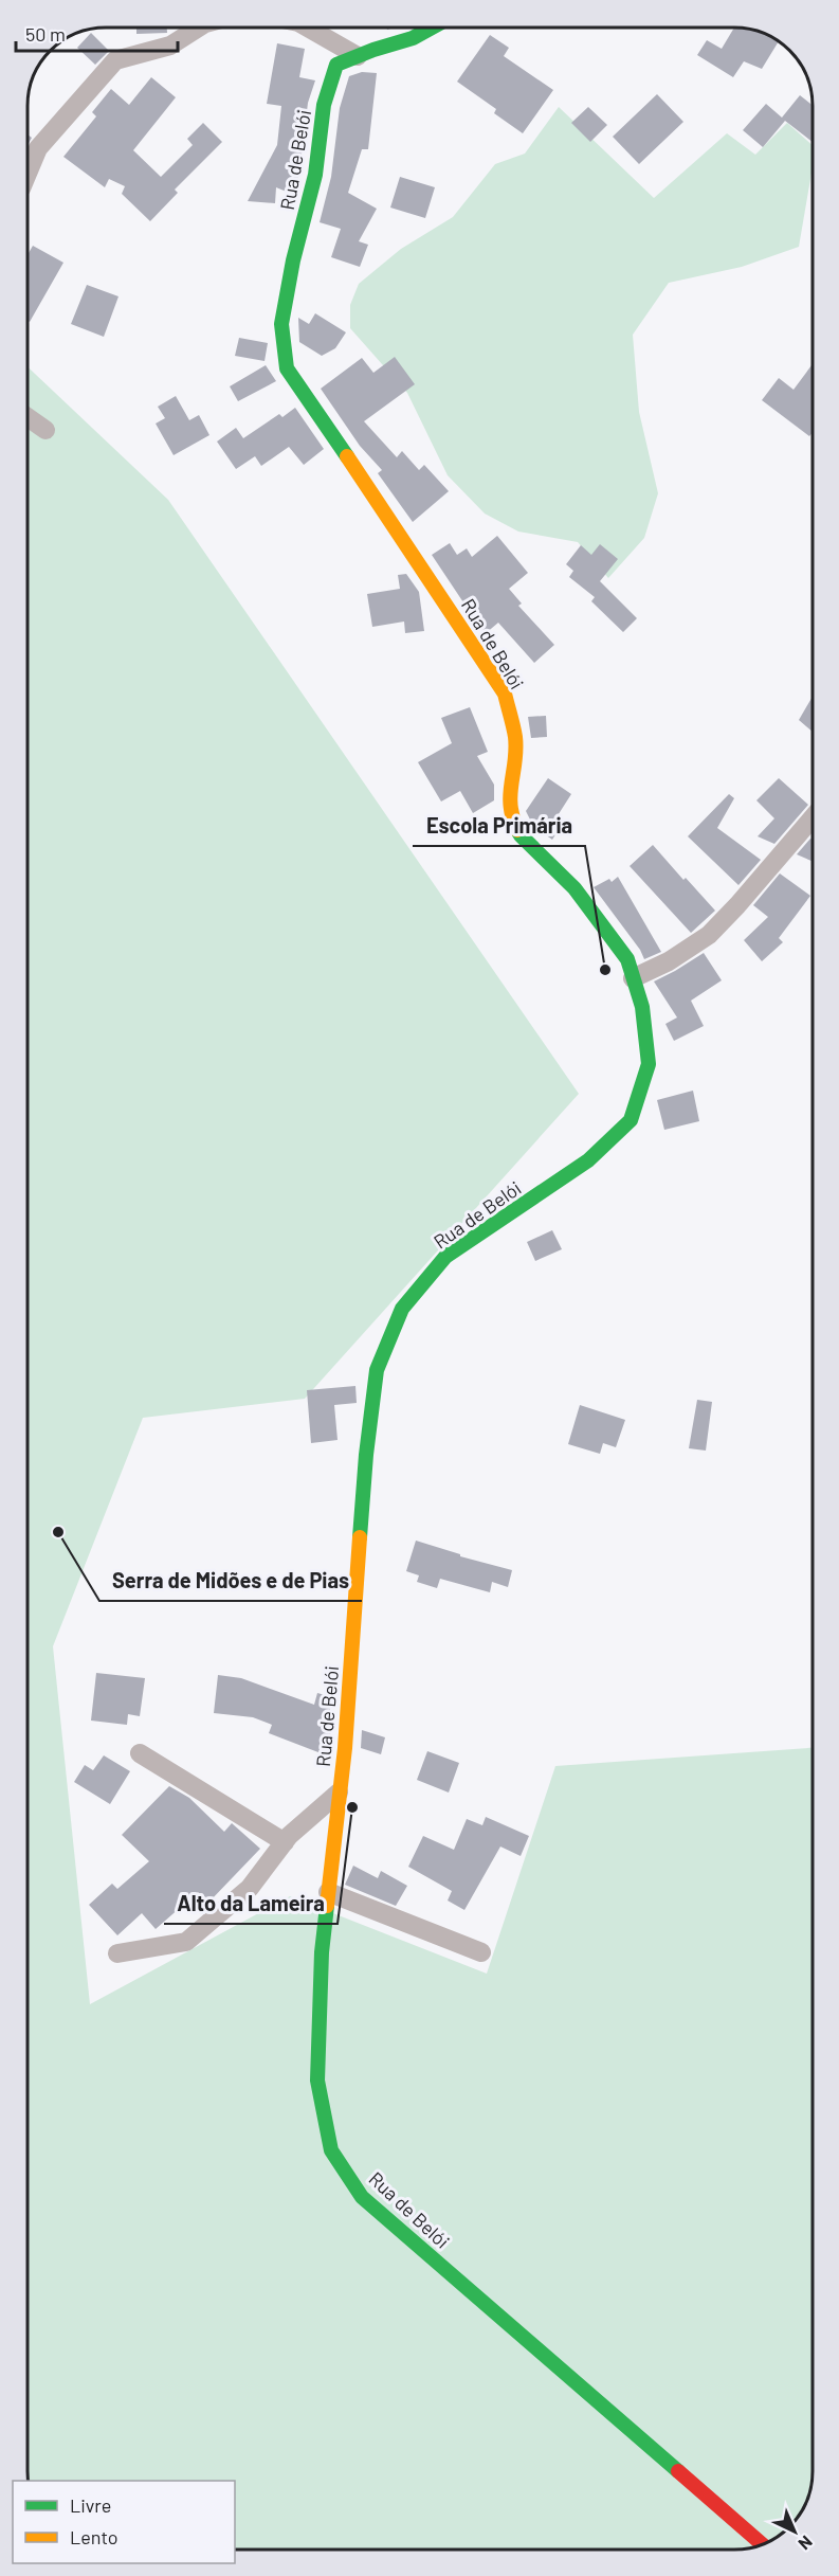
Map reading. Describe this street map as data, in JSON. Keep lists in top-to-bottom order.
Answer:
{
  "streets": {
    "street": ["Rua de Belói"]
  },
  "places": ["Escola Primária", "Serra de Midões e de Pias", "Alto da Lameira"],
  "legend": ["Livre", "Lento"],
  "scale_bar": "50 m",
  "north": "bottom right"
}
